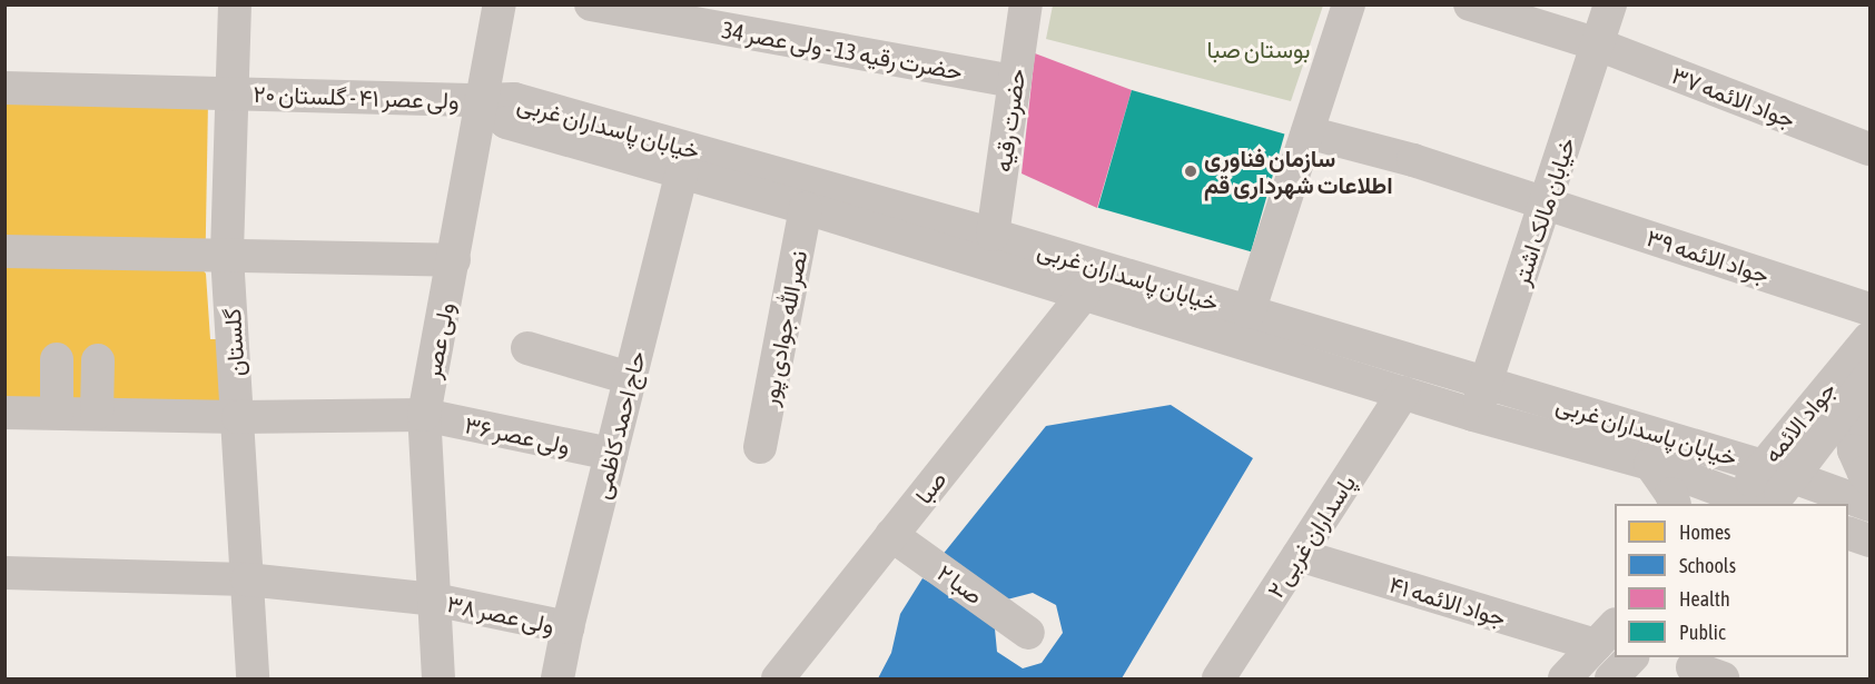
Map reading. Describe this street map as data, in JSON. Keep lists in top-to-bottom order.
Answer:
{
  "streets": {
    "street": [
      "حضرت رقیه 13 - ولی عصر 34",
      "ولی عصر ۴۱ - گلستان ۲۰",
      "جواد الائمه ۳۷",
      "حضرت رقیه",
      "خیابان پاسداران غربی",
      "خیابان مالک اشتر",
      "جواد الائمه ۳۹",
      "نصرالله جوادی پور",
      "ولی عصر",
      "گلستان",
      "جواد الائمه",
      "حاج احمد کاظمی",
      "ولی عصر ۳۶",
      "صبا",
      "پاسداران غربی ۲",
      "صبا ۲",
      "جواد الائمه ۴۱",
      "ولی عصر ۳۸"
    ]
  },
  "crossings": [
    ["حضرت رقیه 13 - ولی عصر 34", "حضرت رقیه"],
    ["ولی عصر ۴۱ - گلستان ۲۰", "خیابان پاسداران غربی"],
    ["ولی عصر ۴۱ - گلستان ۲۰", "ولی عصر"],
    ["ولی عصر ۴۱ - گلستان ۲۰", "گلستان"],
    ["جواد الائمه ۳۷", "خیابان مالک اشتر"],
    ["حضرت رقیه", "خیابان پاسداران غربی"],
    ["خیابان پاسداران غربی", "خیابان مالک اشتر"],
    ["خیابان پاسداران غربی", "نصرالله جوادی پور"],
    ["خیابان پاسداران غربی", "ولی عصر"],
    ["خیابان پاسداران غربی", "جواد الائمه"],
    ["خیابان پاسداران غربی", "حاج احمد کاظمی"],
    ["خیابان پاسداران غربی", "صبا"],
    ["خیابان پاسداران غربی", "پاسداران غربی ۲"],
    ["خیابان مالک اشتر", "جواد الائمه ۳۹"],
    ["ولی عصر", "ولی عصر ۳۶"],
    ["ولی عصر", "ولی عصر ۳۸"],
    ["گلستان", "ولی عصر ۳۶"],
    ["گلستان", "ولی عصر ۳۸"],
    ["حاج احمد کاظمی", "ولی عصر ۳۶"],
    ["حاج احمد کاظمی", "ولی عصر ۳۸"],
    ["صبا", "صبا ۲"],
    ["پاسداران غربی ۲", "جواد الائمه ۴۱"]
  ],
  "parks": ["بوستان صبا"],
  "places": ["سازمان فناوری اطلاعات شهرداری قم"],
  "legend": [
    "Homes",
    "Schools",
    "Health",
    "Public"
  ]
}
